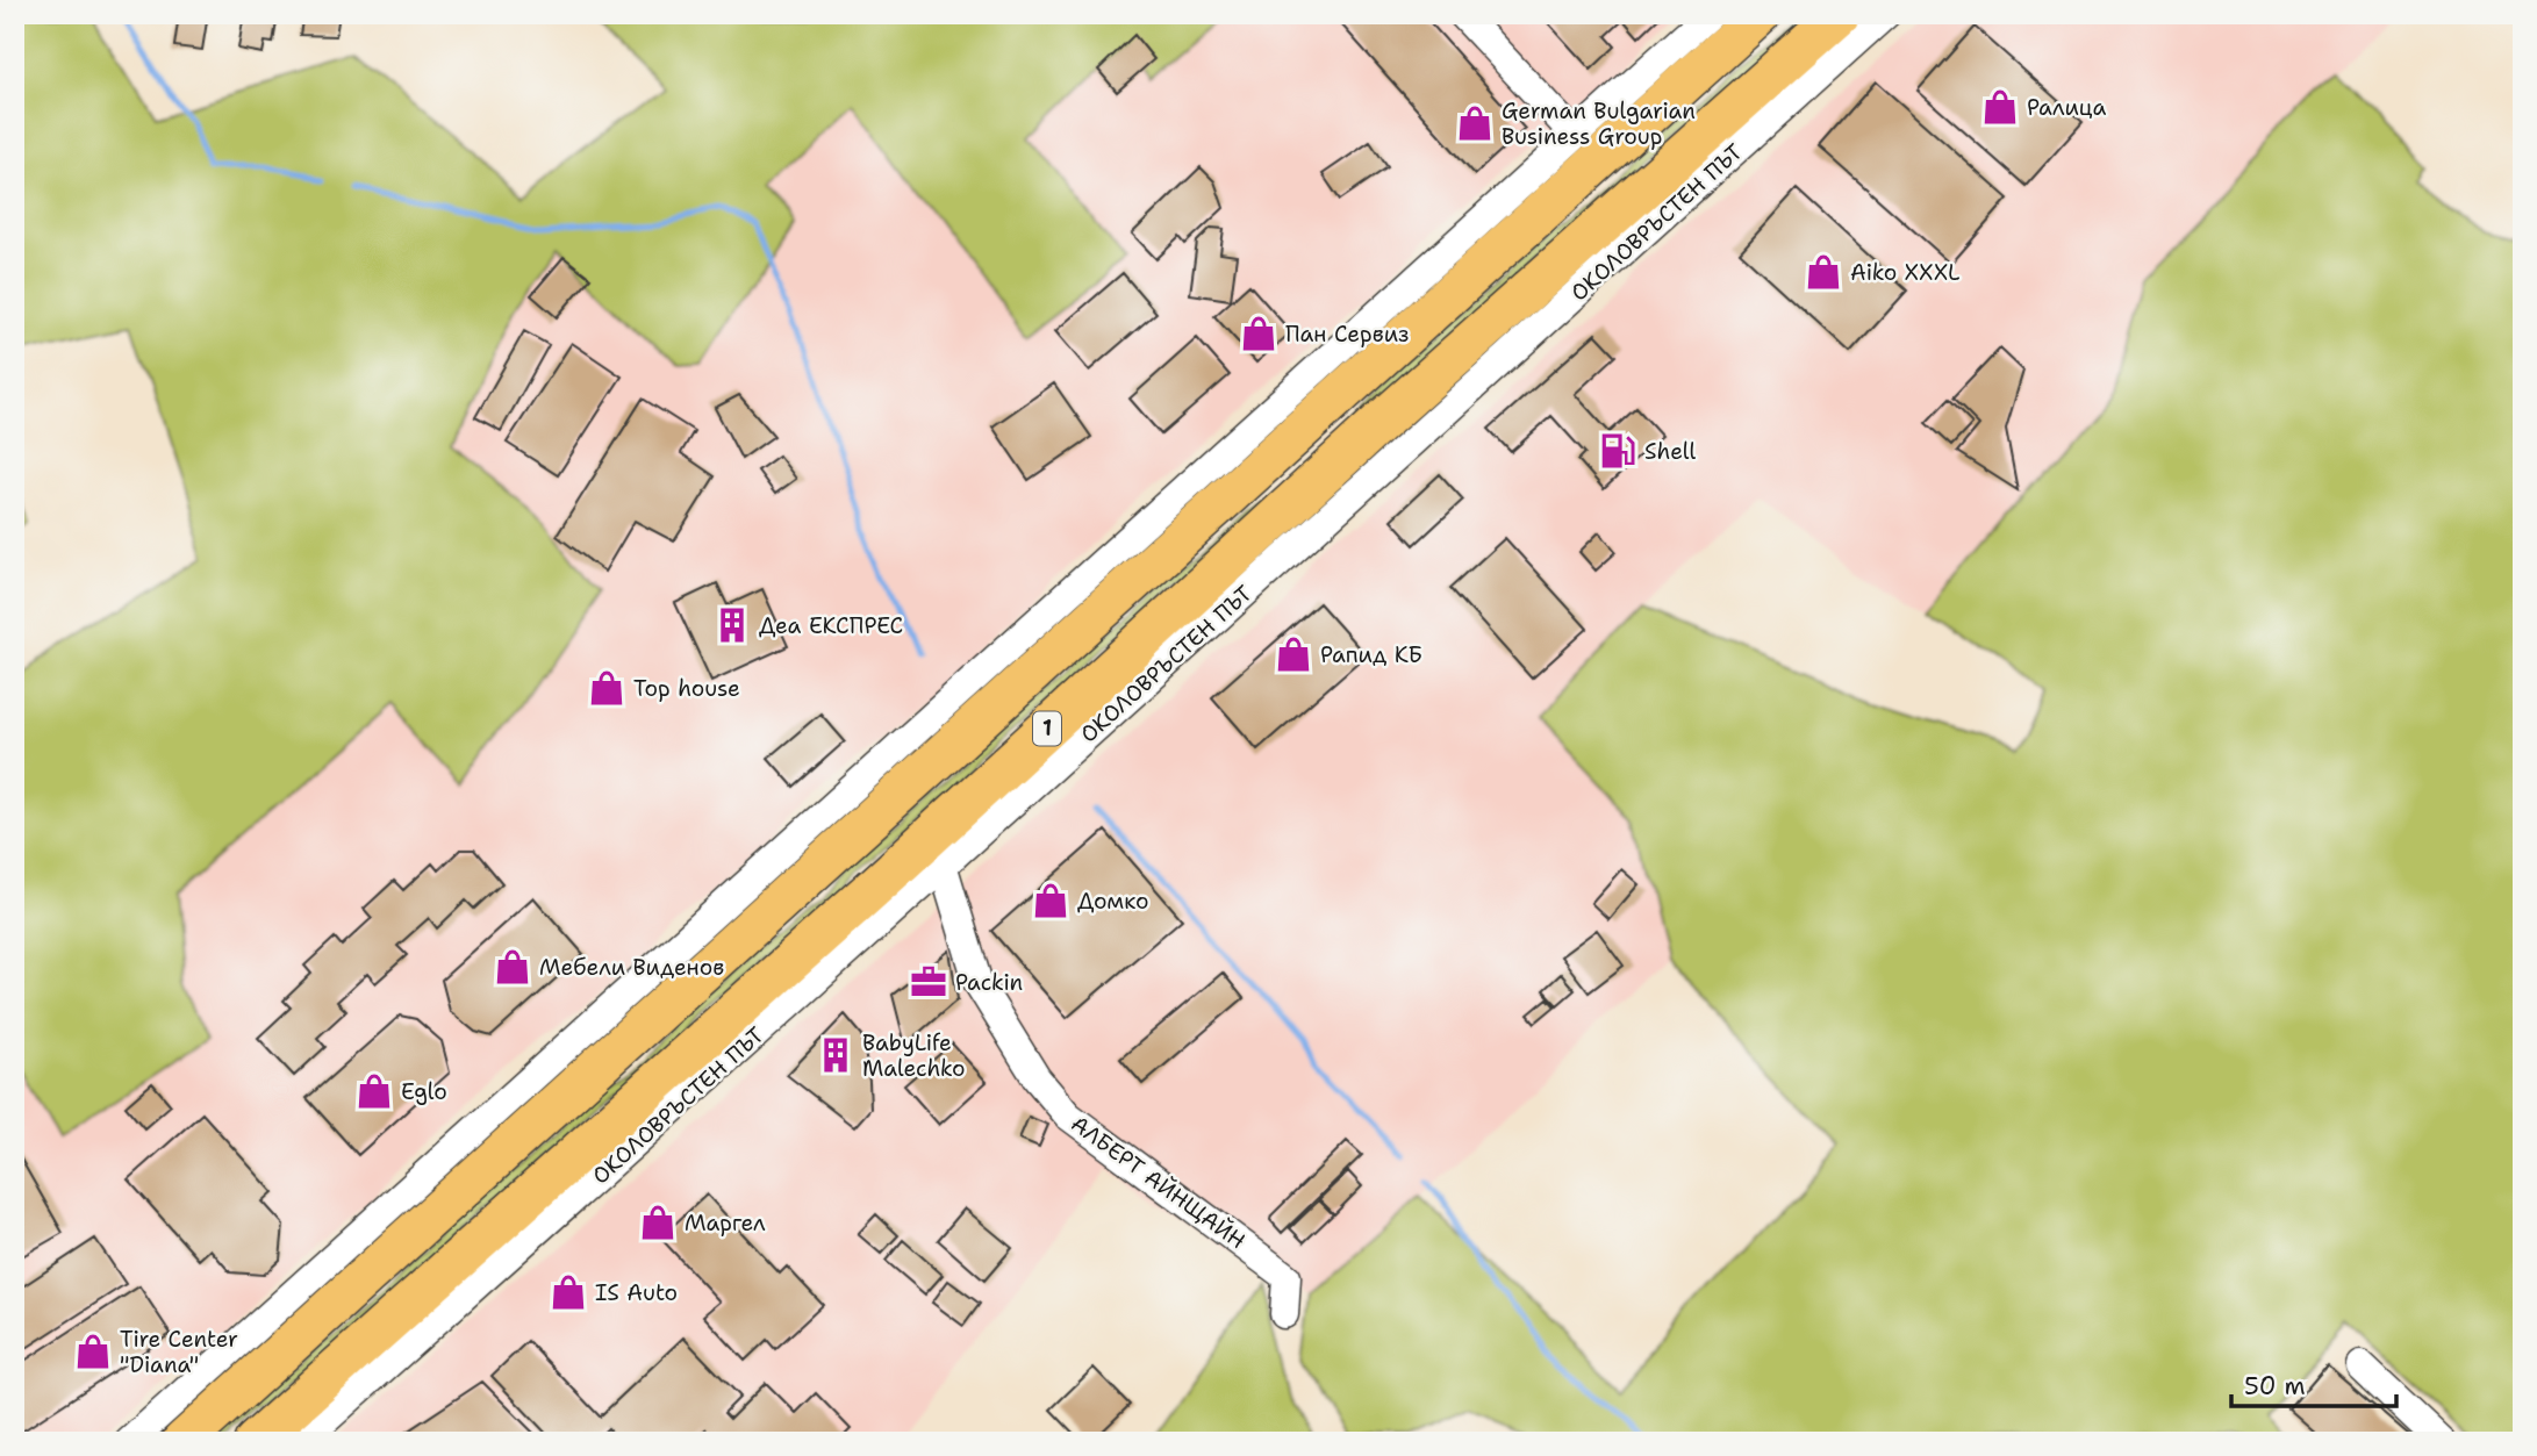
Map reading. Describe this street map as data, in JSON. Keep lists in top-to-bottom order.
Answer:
{
  "streets": {
    "highway": ["ОКОЛОВРЪСТЕН ПЪТ", "1"],
    "street": ["АЛБЕРТ АЙНЩАЙН"]
  },
  "crossings": [
    ["ОКОЛОВРЪСТЕН ПЪТ", "АЛБЕРТ АЙНЩАЙН"]
  ],
  "places": {
    "shop": [
      "Ралица",
      "German Bulgarian Business Group",
      "Aiko XXXL",
      "Пан Сервиз",
      "Рапид КБ",
      "Top house",
      "Домко",
      "Мебели Виденов",
      "Eglo",
      "Маргел",
      "IS Auto",
      "Tire Center \"Diana\""
    ],
    "fuel station": ["Shell"],
    "building": ["Деа ЕКСПРЕС", "BabyLife Malechko"],
    "office": ["Packin"]
  },
  "scale_bar": "50 m"
}
